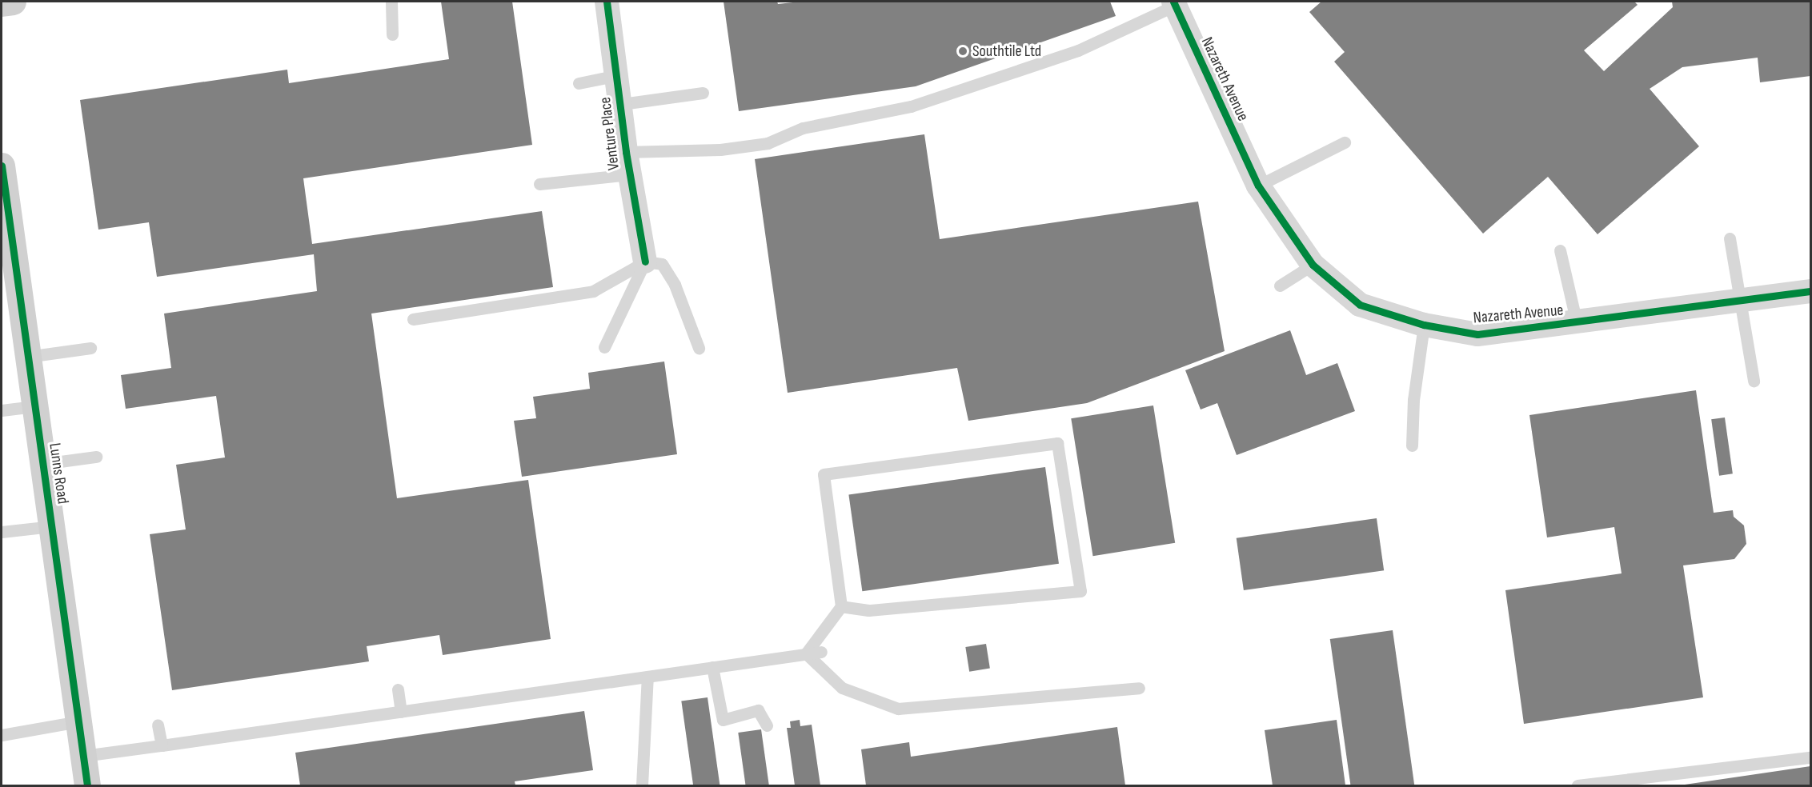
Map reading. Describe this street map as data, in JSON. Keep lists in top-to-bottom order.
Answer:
{
  "streets": {
    "street": ["Nazareth Avenue", "Venture Place", "Lunns Road"]
  },
  "places": ["Southtile Ltd"]
}
